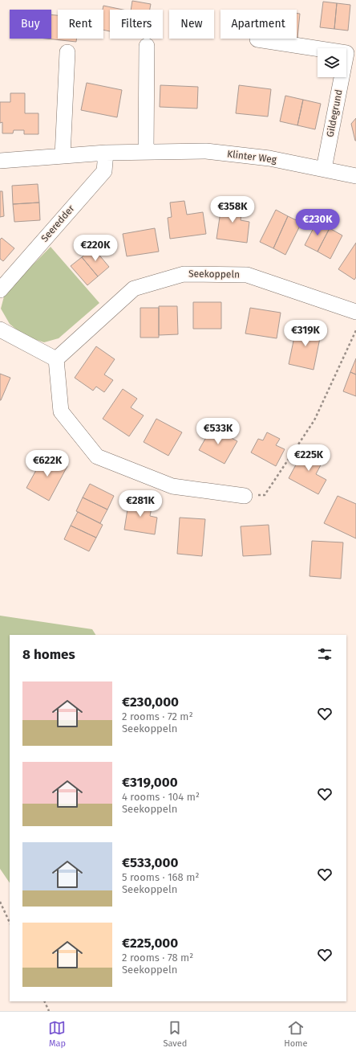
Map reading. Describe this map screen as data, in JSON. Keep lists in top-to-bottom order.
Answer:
{
  "streets": {
    "street": [
      "Gildegrund",
      "Klinter Weg",
      "Seeredder",
      "Seekoppeln"
    ]
  },
  "crossings": [
    ["Gildegrund", "Klinter Weg"],
    ["Klinter Weg", "Seeredder"]
  ],
  "page": {
    "chip": [
      "Buy",
      "Rent",
      "Filters",
      "New",
      "Apartment"
    ],
    "price": [
      "€358K",
      "€230K",
      "€220K",
      "€319K",
      "€533K",
      "€225K",
      "€622K",
      "€281K"
    ],
    "heading": "8 homes",
    "list": [
      {
        "name": "€230,000",
        "note": "2 rooms · 72 m² · Seekoppeln"
      },
      {
        "name": "€319,000",
        "note": "4 rooms · 104 m² · Seekoppeln"
      },
      {
        "name": "€533,000",
        "note": "5 rooms · 168 m² · Seekoppeln"
      },
      {
        "name": "€225,000",
        "note": "2 rooms · 78 m² · Seekoppeln"
      }
    ],
    "tabs": ["Map", "Saved", "Home"]
  }
}
